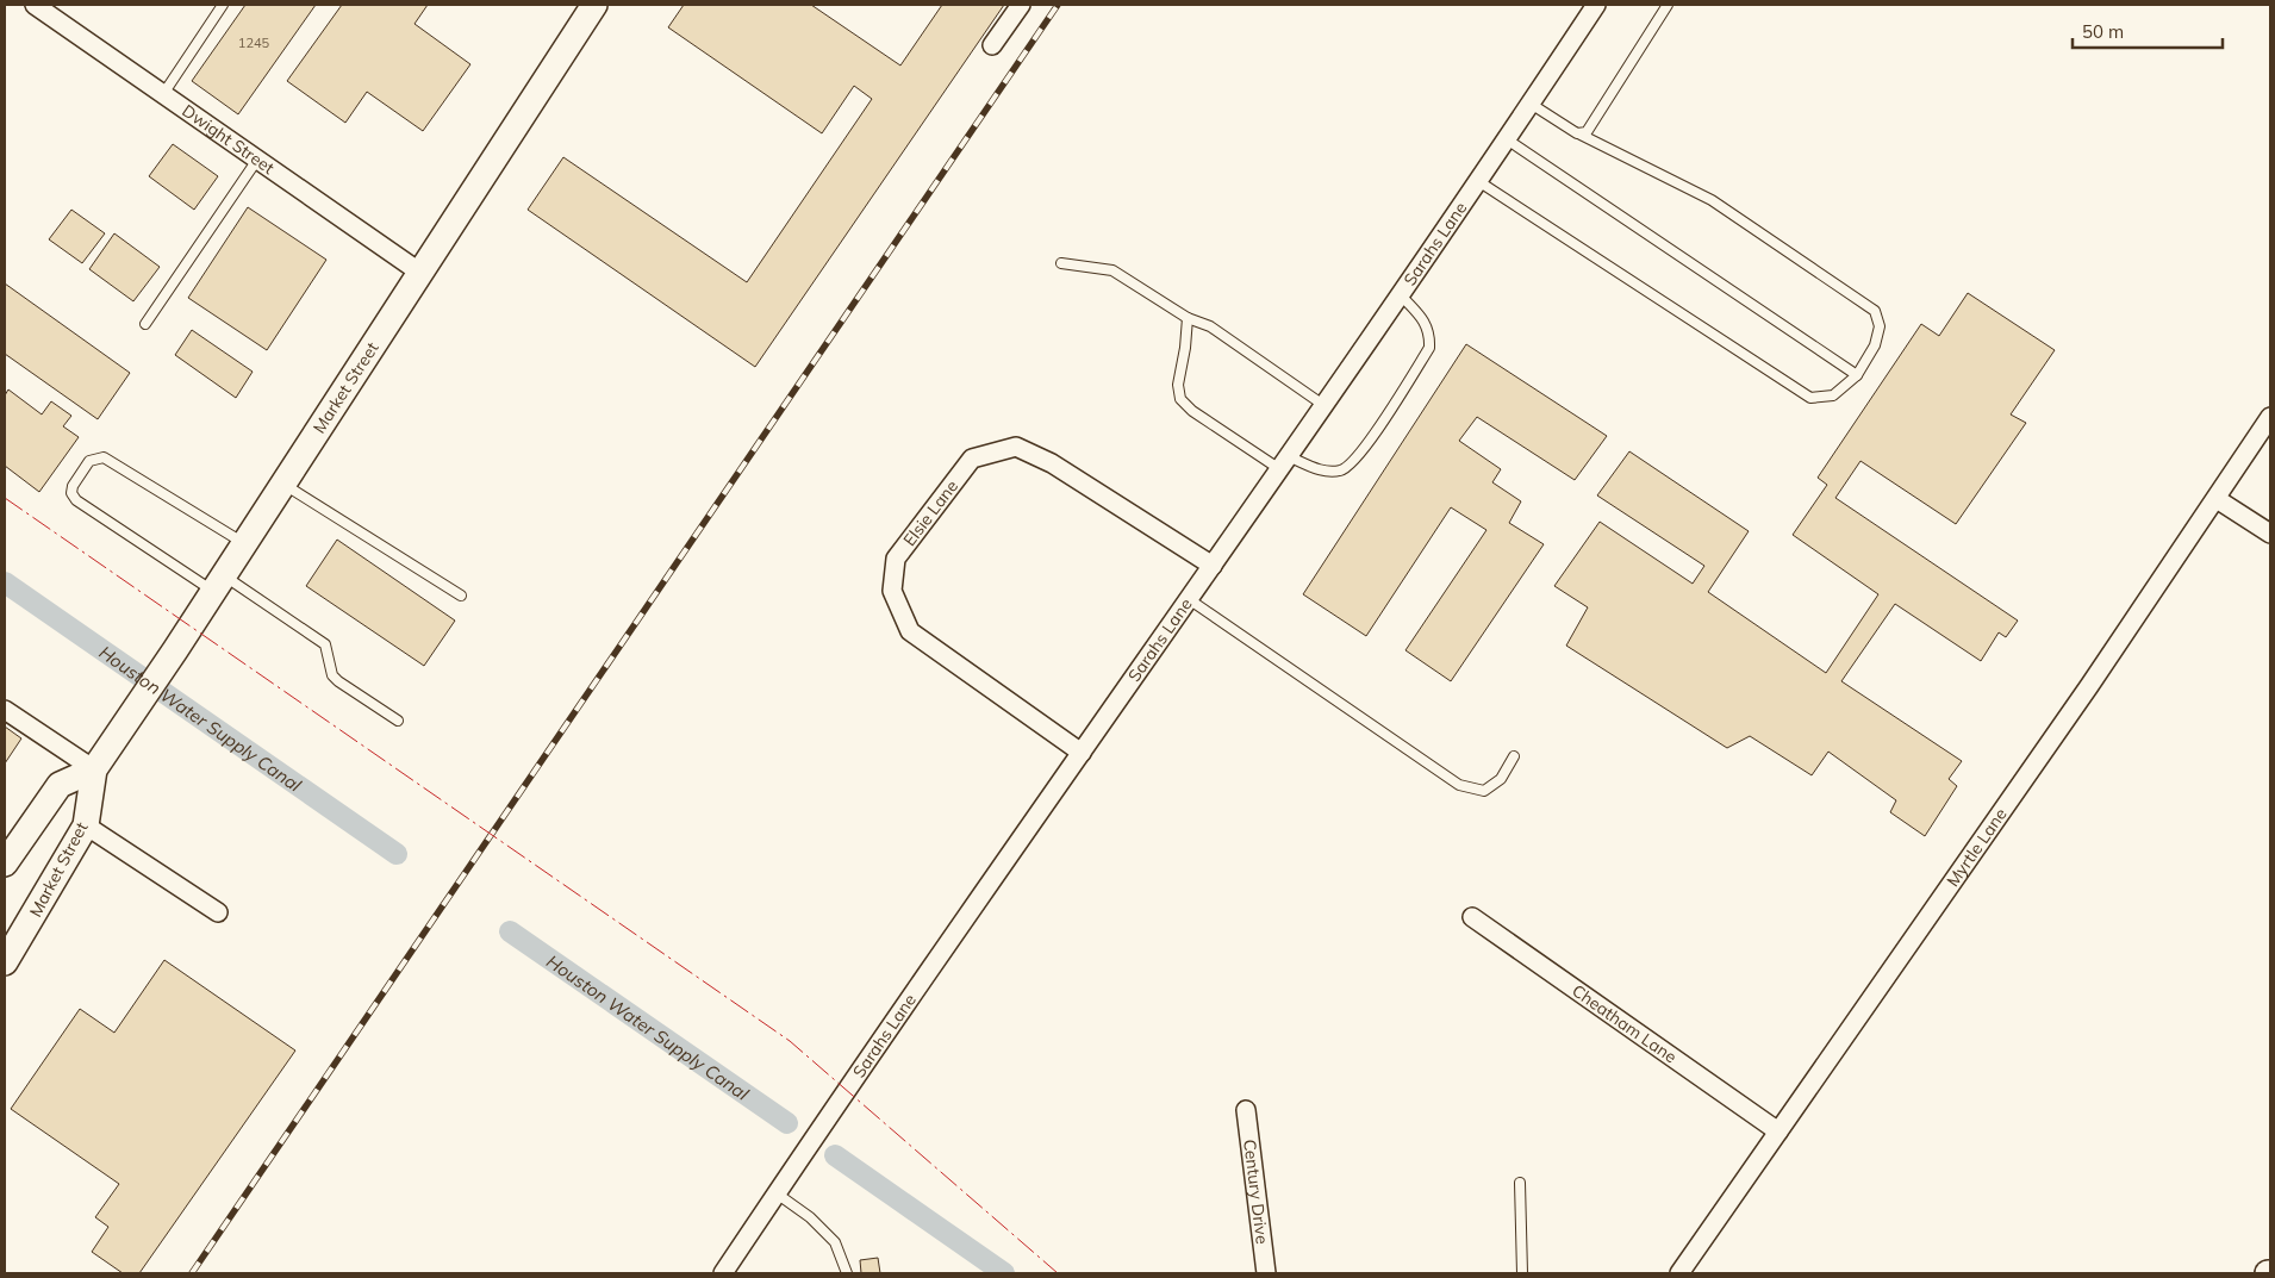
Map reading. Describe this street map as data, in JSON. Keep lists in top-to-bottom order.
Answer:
{
  "streets": {
    "main road": ["Market Street"],
    "street": [
      "Dwight Street",
      "Sarahs Lane",
      "Elsie Lane",
      "Myrtle Lane",
      "Cheatham Lane",
      "Century Drive"
    ]
  },
  "crossings": [
    ["Dwight Street", "Market Street"],
    ["Sarahs Lane", "Elsie Lane"],
    ["Myrtle Lane", "Cheatham Lane"]
  ],
  "water": ["Houston Water Supply Canal"],
  "house_numbers": ["1245"],
  "scale_bar": "50 m"
}
